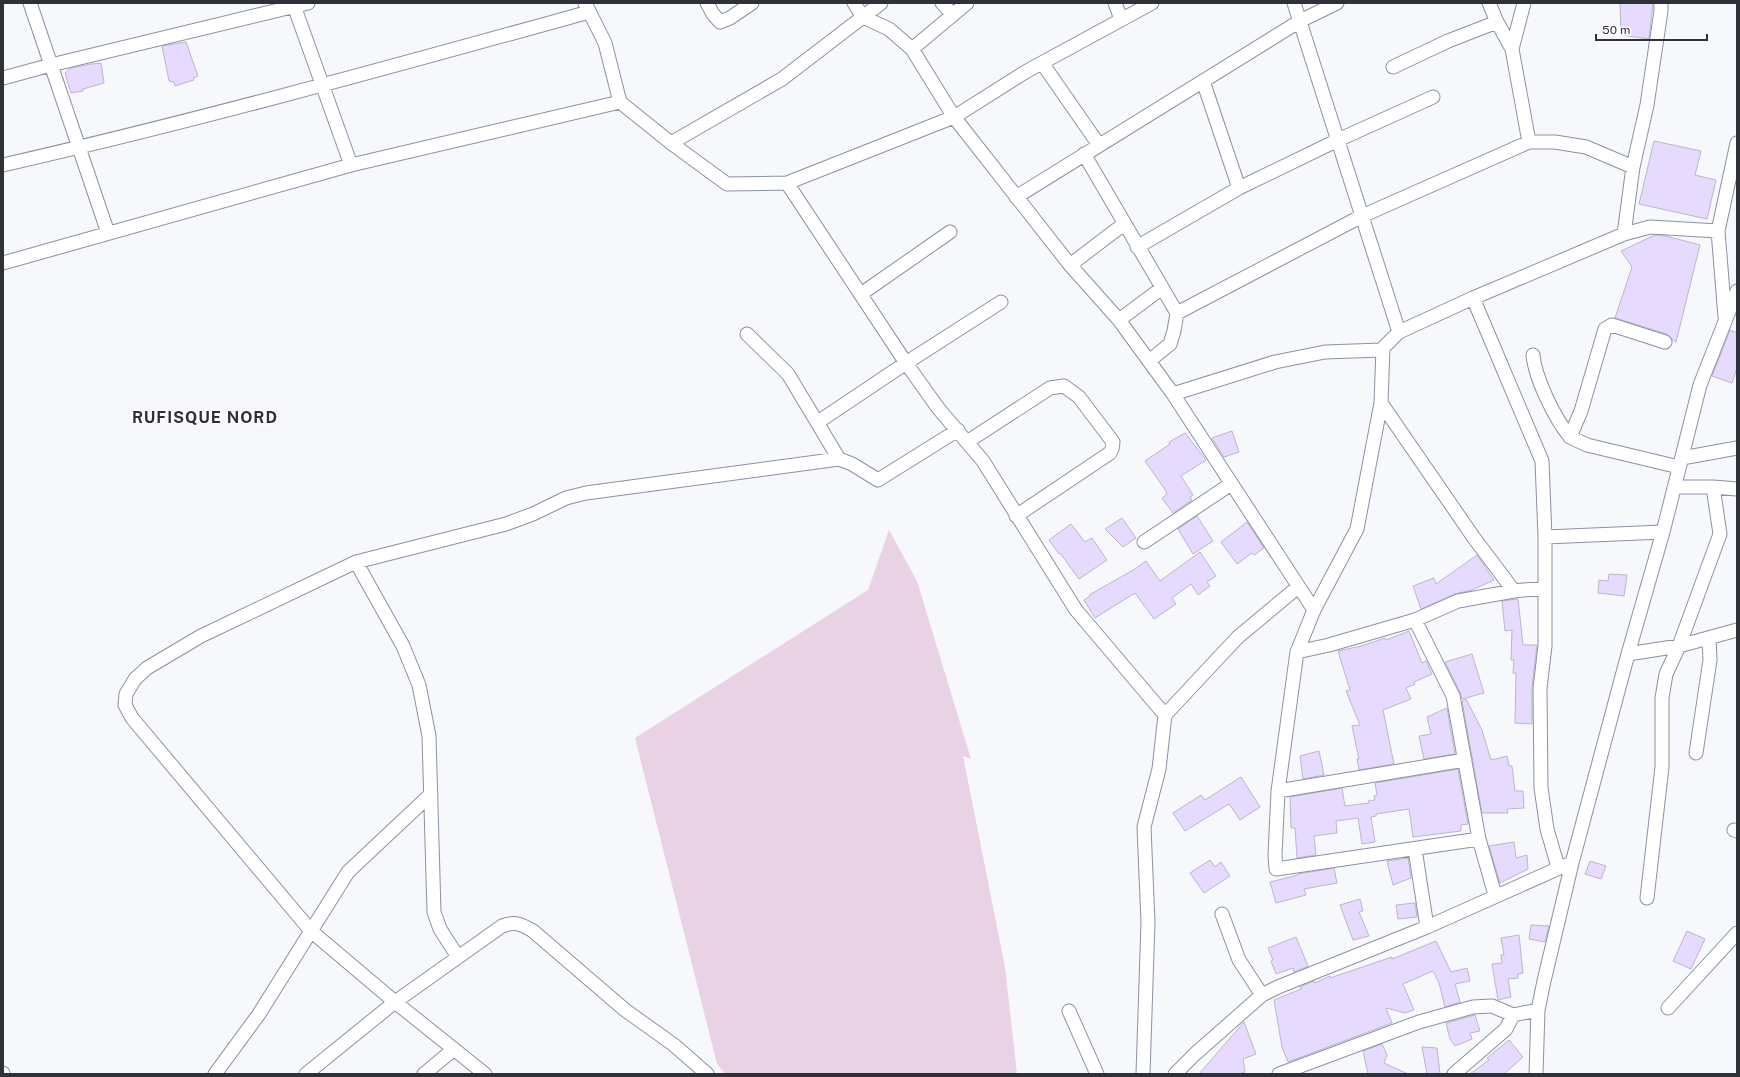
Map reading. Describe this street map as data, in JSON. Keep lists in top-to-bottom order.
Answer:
{
  "districts": ["RUFISQUE NORD"],
  "scale_bar": "50 m"
}
